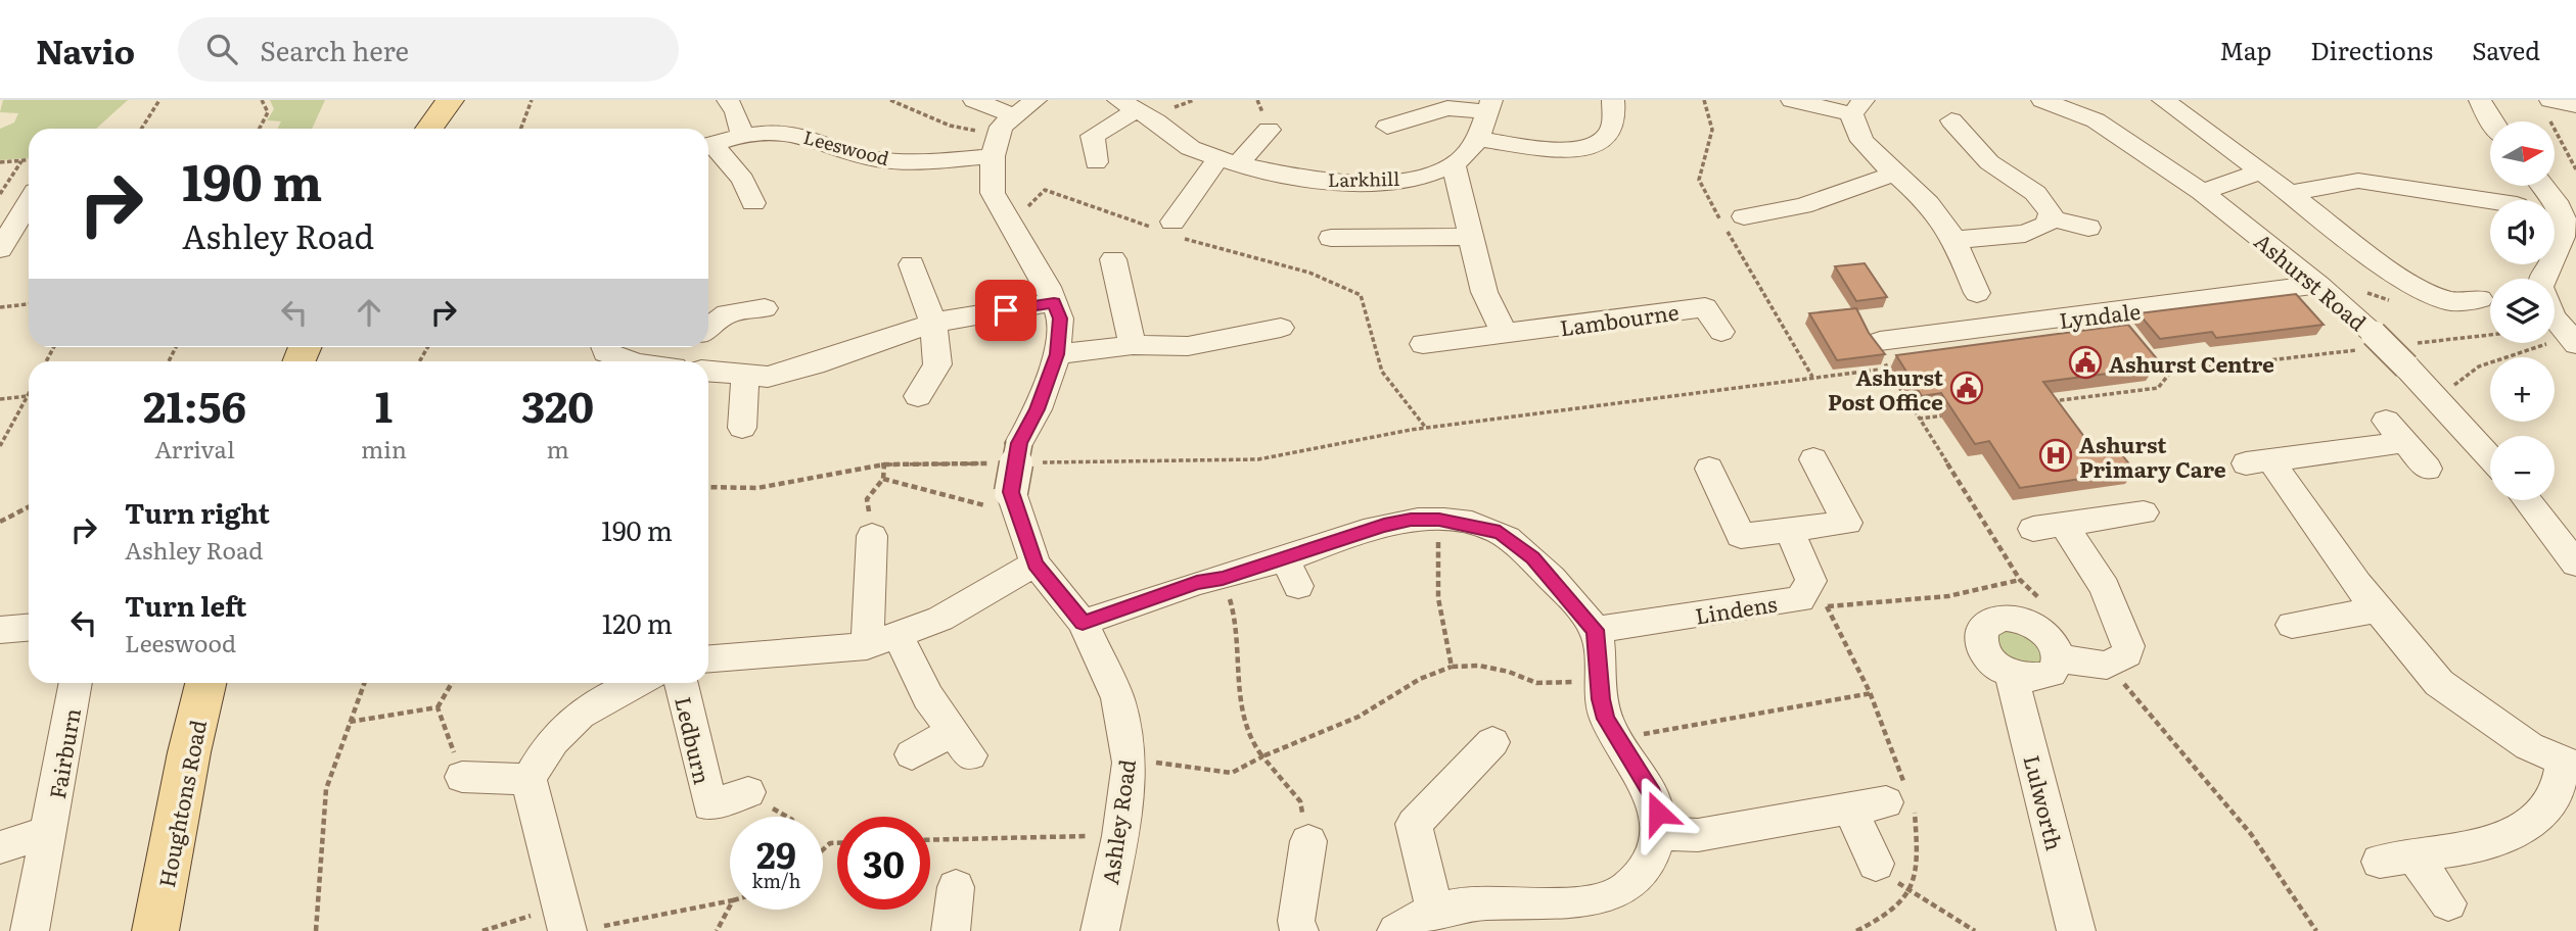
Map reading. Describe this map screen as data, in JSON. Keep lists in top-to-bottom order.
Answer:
{
  "streets": {
    "main road": ["Houghtons Road"],
    "street": [
      "Leeswood",
      "Larkhill",
      "Ashurst Road",
      "Lyndale",
      "Lambourne",
      "Lindens",
      "Ledburn",
      "Fairburn",
      "Lulworth",
      "Ashley Road"
    ]
  },
  "crossings": [
    ["Leeswood", "Ashley Road"],
    ["Ashurst Road", "Lyndale"]
  ],
  "places": {
    "public building": ["Ashurst Centre", "Ashurst Post Office"],
    "hospital": ["Ashurst Primary Care"]
  },
  "north": "right",
  "page": {
    "header": "Navio",
    "search": "Search here",
    "nav": ["Map", "Directions", "Saved"],
    "map_buttons": ["+", "−"],
    "turn": ["190 m", "Ashley Road"],
    "eta": [
      "21:56",
      "Arrival",
      "1",
      "min",
      "320",
      "m"
    ],
    "list": [
      {
        "name": "Turn right",
        "note": "Ashley Road",
        "value": "190 m"
      },
      {
        "name": "Turn left",
        "note": "Leeswood",
        "value": "120 m"
      }
    ],
    "speed": "29 km/h",
    "limit": "30"
  }
}
